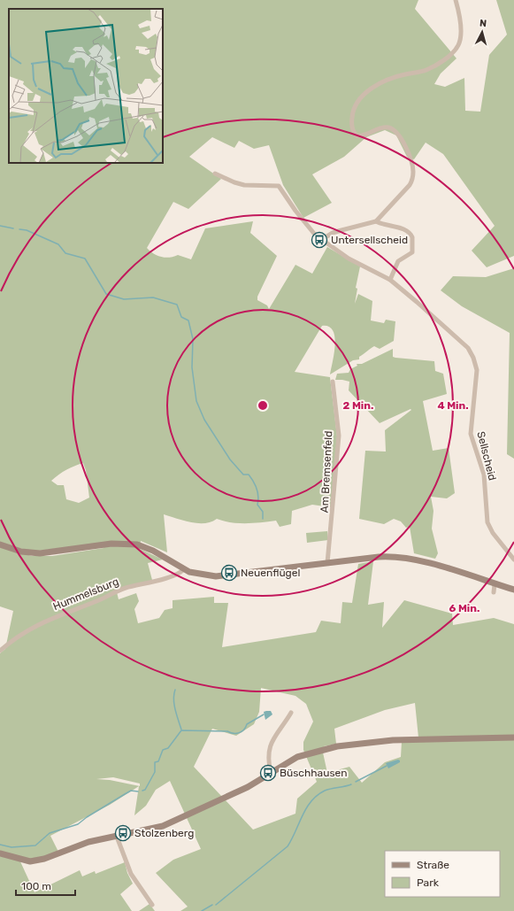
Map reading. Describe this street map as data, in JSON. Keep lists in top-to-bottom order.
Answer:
{
  "streets": {
    "street": ["Sellscheid", "Am Bremsenfeld", "Hummelsburg"]
  },
  "places": {
    "bus stop": [
      "Untersellscheid",
      "Neuenflügel",
      "Büschhausen",
      "Stolzenberg"
    ]
  },
  "legend": ["Straße", "Park"],
  "scale_bar": "100 m",
  "north": "top",
  "rings": ["2 Min.", "4 Min.", "6 Min."]
}
